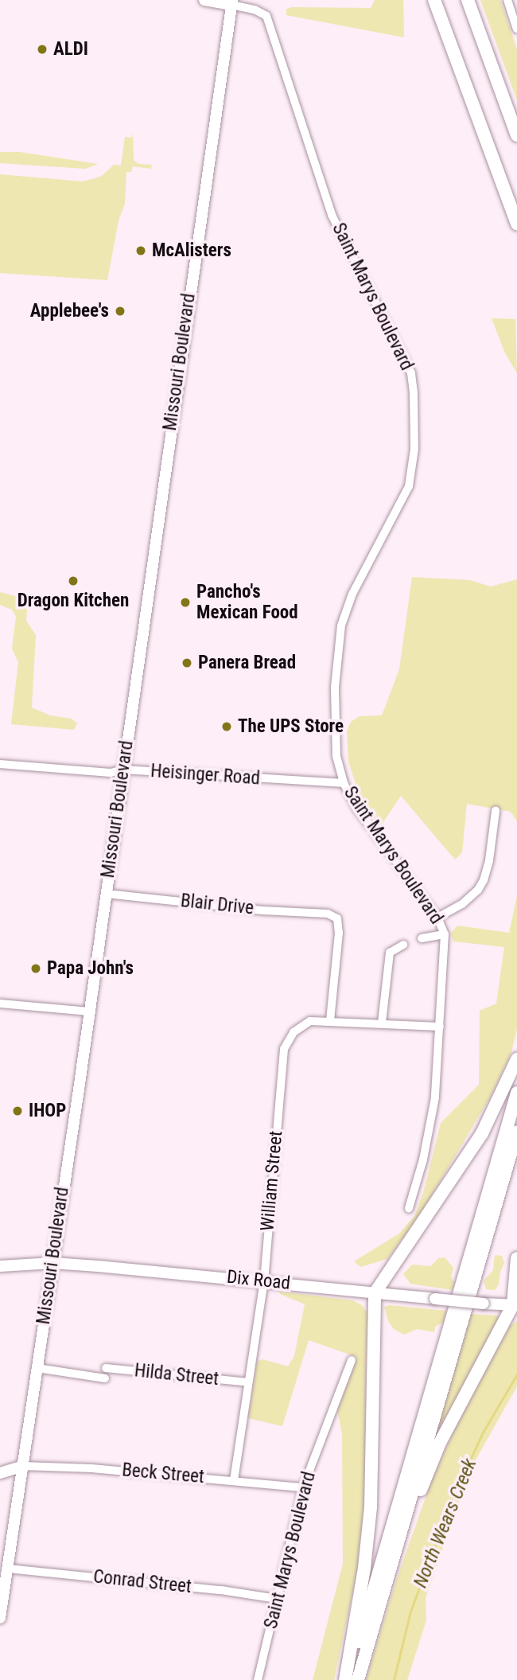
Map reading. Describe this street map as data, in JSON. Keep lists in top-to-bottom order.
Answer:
{
  "streets": {
    "main road": ["Missouri Boulevard", "Dix Road"],
    "street": [
      "Saint Marys Boulevard",
      "Heisinger Road",
      "Blair Drive",
      "William Street",
      "Hilda Street",
      "Beck Street",
      "Conrad Street"
    ]
  },
  "crossings": [
    ["Saint Marys Boulevard", "Missouri Boulevard"],
    ["Saint Marys Boulevard", "Heisinger Road"],
    ["Saint Marys Boulevard", "William Street"],
    ["Saint Marys Boulevard", "Beck Street"],
    ["Saint Marys Boulevard", "Conrad Street"],
    ["Missouri Boulevard", "Heisinger Road"],
    ["Missouri Boulevard", "Blair Drive"],
    ["Missouri Boulevard", "Dix Road"],
    ["Missouri Boulevard", "Beck Street"],
    ["Missouri Boulevard", "Conrad Street"],
    ["Blair Drive", "William Street"],
    ["William Street", "Dix Road"],
    ["William Street", "Hilda Street"],
    ["William Street", "Beck Street"]
  ],
  "water": ["North Wears Creek"],
  "places": [
    "ALDI",
    "McAlisters",
    "Applebee's",
    "Dragon Kitchen",
    "Pancho's Mexican Food",
    "Panera Bread",
    "The UPS Store",
    "Papa John's",
    "IHOP"
  ]
}
